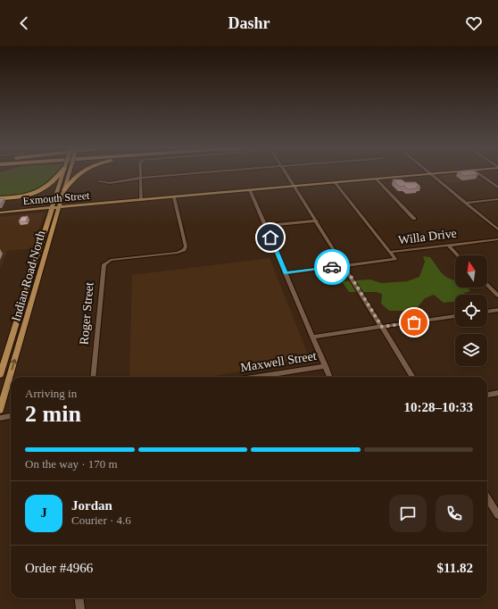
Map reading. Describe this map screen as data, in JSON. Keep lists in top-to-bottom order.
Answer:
{
  "streets": {
    "main road": ["Exmouth Street", "Indian Road North"],
    "street": ["Willa Drive", "Roger Street", "Maxwell Street"]
  },
  "crossings": [
    ["Exmouth Street", "Indian Road North"],
    ["Exmouth Street", "Roger Street"]
  ],
  "north": "top",
  "page": {
    "header": "Dashr",
    "heading": ["2 min", "Arriving in", "10:28–10:33"],
    "panel": [
      "Jordan",
      "Courier · 4.6",
      "Order #4966",
      "$11.82"
    ],
    "bar": "On the way · 170 m",
    "round": "J"
  }
}
